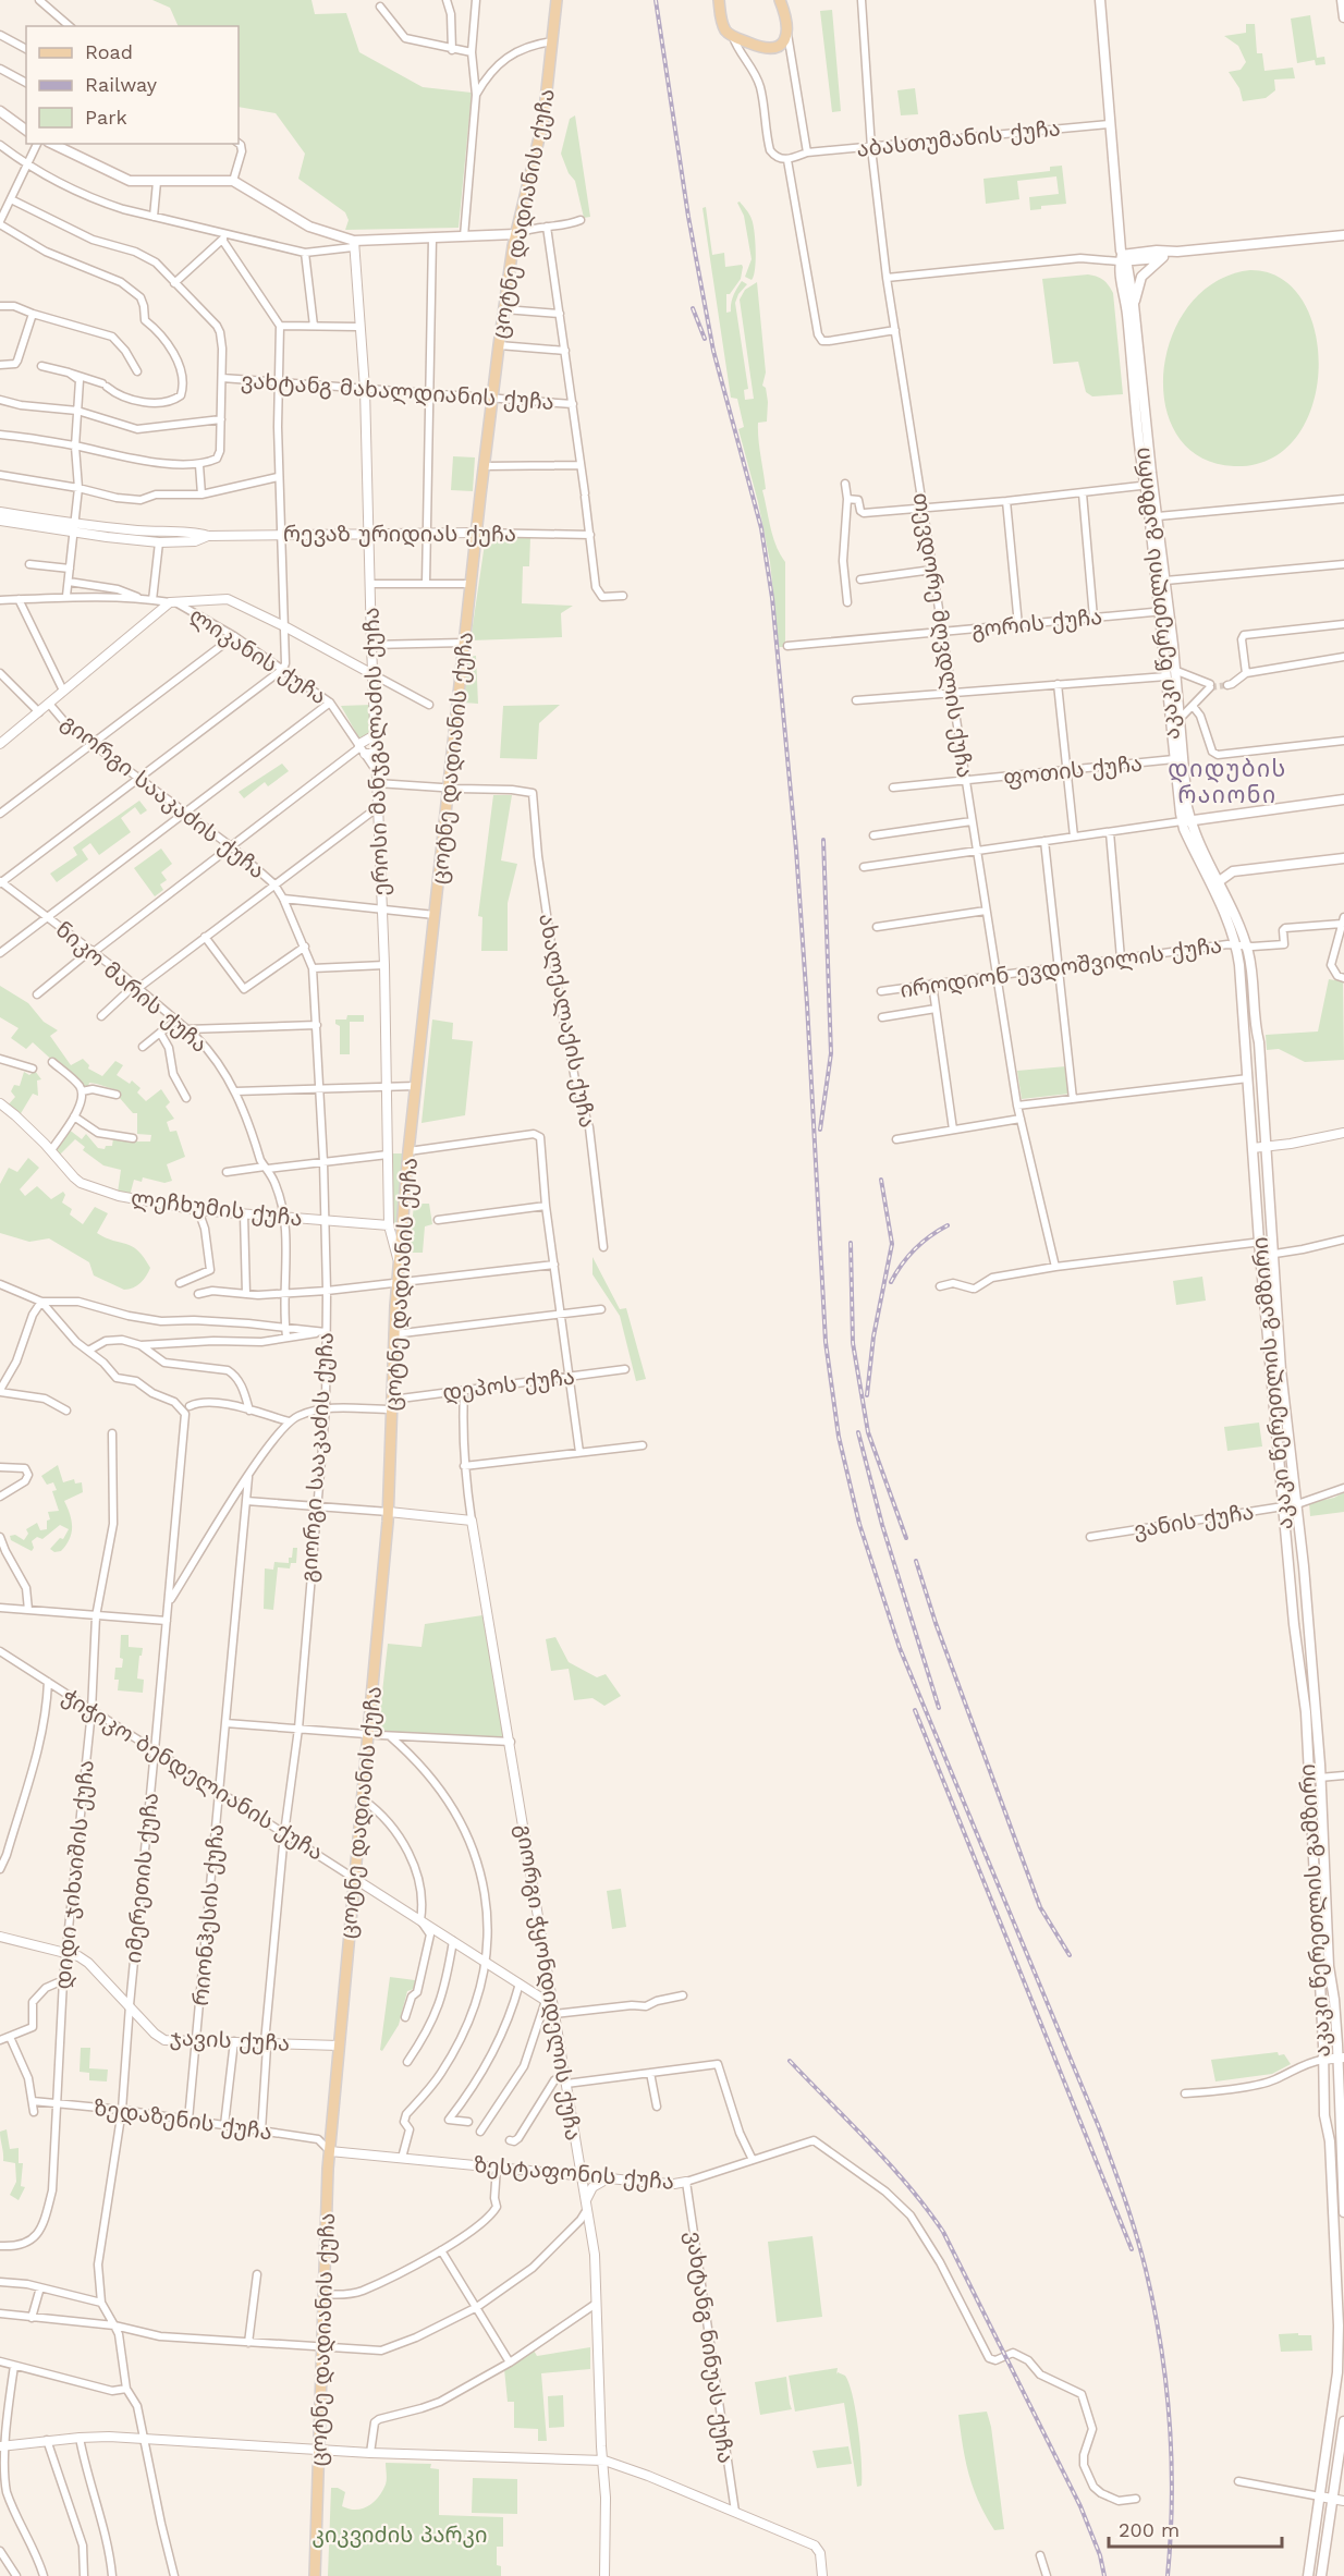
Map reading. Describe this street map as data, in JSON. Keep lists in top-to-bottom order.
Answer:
{
  "streets": {
    "main road": ["ცოტნე დადიანის ქუჩა", "აკაკი წერეთლის გამზირი"],
    "street": [
      "აბასთუმანის ქუჩა",
      "ვახტანგ მახალდიანის ქუჩა",
      "რევაზ ურიდიას ქუჩა",
      "გორის ქუჩა",
      "თევდორე მღვდლის ქუჩა",
      "ლიკანის ქუჩა",
      "ეროსი მანჯგალაძის ქუჩა",
      "ფოთის ქუჩა",
      "გიორგი სააკაძის ქუჩა",
      "იროდიონ ევდოშვილის ქუჩა",
      "ნიკო მარის ქუჩა",
      "ახალქალაქის ქუჩა",
      "ლეჩხუმის ქუჩა",
      "დეპოს ქუჩა",
      "ვანის ქუჩა",
      "ჭიჭიკო ბენდელიანის ქუჩა",
      "დიდი ჯიხაიშის ქუჩა",
      "იმერეთის ქუჩა",
      "რიონჰესის ქუჩა",
      "გიორგი ჭყონდიდელის ქუჩა",
      "ჯავის ქუჩა",
      "ზედაზენის ქუჩა",
      "ზესტაფონის ქუჩა",
      "ვახტანგ ნინუას ქუჩა"
    ]
  },
  "crossings": [
    ["აბასთუმანის ქუჩა", "თევდორე მღვდლის ქუჩა"],
    ["ცოტნე დადიანის ქუჩა", "ვახტანგ მახალდიანის ქუჩა"],
    ["ცოტნე დადიანის ქუჩა", "რევაზ ურიდიას ქუჩა"],
    ["ცოტნე დადიანის ქუჩა", "ეროსი მანჯგალაძის ქუჩა"],
    ["ცოტნე დადიანის ქუჩა", "ახალქალაქის ქუჩა"],
    ["ცოტნე დადიანის ქუჩა", "დეპოს ქუჩა"],
    ["ცოტნე დადიანის ქუჩა", "ჭიჭიკო ბენდელიანის ქუჩა"],
    ["ცოტნე დადიანის ქუჩა", "ჯავის ქუჩა"],
    ["ცოტნე დადიანის ქუჩა", "ზედაზენის ქუჩა"],
    ["ცოტნე დადიანის ქუჩა", "ზესტაფონის ქუჩა"],
    ["ვახტანგ მახალდიანის ქუჩა", "ეროსი მანჯგალაძის ქუჩა"],
    ["რევაზ ურიდიას ქუჩა", "ეროსი მანჯგალაძის ქუჩა"],
    ["აკაკი წერეთლის გამზირი", "გორის ქუჩა"],
    ["აკაკი წერეთლის გამზირი", "ფოთის ქუჩა"],
    ["აკაკი წერეთლის გამზირი", "იროდიონ ევდოშვილის ქუჩა"],
    ["აკაკი წერეთლის გამზირი", "ვანის ქუჩა"],
    ["გორის ქუჩა", "თევდორე მღვდლის ქუჩა"],
    ["თევდორე მღვდლის ქუჩა", "ფოთის ქუჩა"],
    ["თევდორე მღვდლის ქუჩა", "იროდიონ ევდოშვილის ქუჩა"],
    ["ლიკანის ქუჩა", "ეროსი მანჯგალაძის ქუჩა"],
    ["ეროსი მანჯგალაძის ქუჩა", "ლეჩხუმის ქუჩა"],
    ["გიორგი სააკაძის ქუჩა", "ლეჩხუმის ქუჩა"],
    ["გიორგი სააკაძის ქუჩა", "დეპოს ქუჩა"],
    ["გიორგი სააკაძის ქუჩა", "ჭიჭიკო ბენდელიანის ქუჩა"],
    ["გიორგი სააკაძის ქუჩა", "ჯავის ქუჩა"],
    ["გიორგი სააკაძის ქუჩა", "ზედაზენის ქუჩა"],
    ["ნიკო მარის ქუჩა", "ლეჩხუმის ქუჩა"],
    ["დეპოს ქუჩა", "გიორგი ჭყონდიდელის ქუჩა"],
    ["ჭიჭიკო ბენდელიანის ქუჩა", "დიდი ჯიხაიშის ქუჩა"],
    ["ჭიჭიკო ბენდელიანის ქუჩა", "იმერეთის ქუჩა"],
    ["ჭიჭიკო ბენდელიანის ქუჩა", "რიონჰესის ქუჩა"],
    ["ჭიჭიკო ბენდელიანის ქუჩა", "გიორგი ჭყონდიდელის ქუჩა"],
    ["დიდი ჯიხაიშის ქუჩა", "ჯავის ქუჩა"],
    ["დიდი ჯიხაიშის ქუჩა", "ზედაზენის ქუჩა"],
    ["იმერეთის ქუჩა", "ჯავის ქუჩა"],
    ["იმერეთის ქუჩა", "ზედაზენის ქუჩა"],
    ["რიონჰესის ქუჩა", "ჯავის ქუჩა"],
    ["რიონჰესის ქუჩა", "ზედაზენის ქუჩა"],
    ["გიორგი ჭყონდიდელის ქუჩა", "ზესტაფონის ქუჩა"],
    ["ზედაზენის ქუჩა", "ზესტაფონის ქუჩა"],
    ["ზესტაფონის ქუჩა", "ვახტანგ ნინუას ქუჩა"]
  ],
  "districts": ["დიდუბის რაიონი"],
  "parks": ["კიკვიძის პარკი"],
  "legend": ["Road", "Railway", "Park"],
  "scale_bar": "200 m"
}
